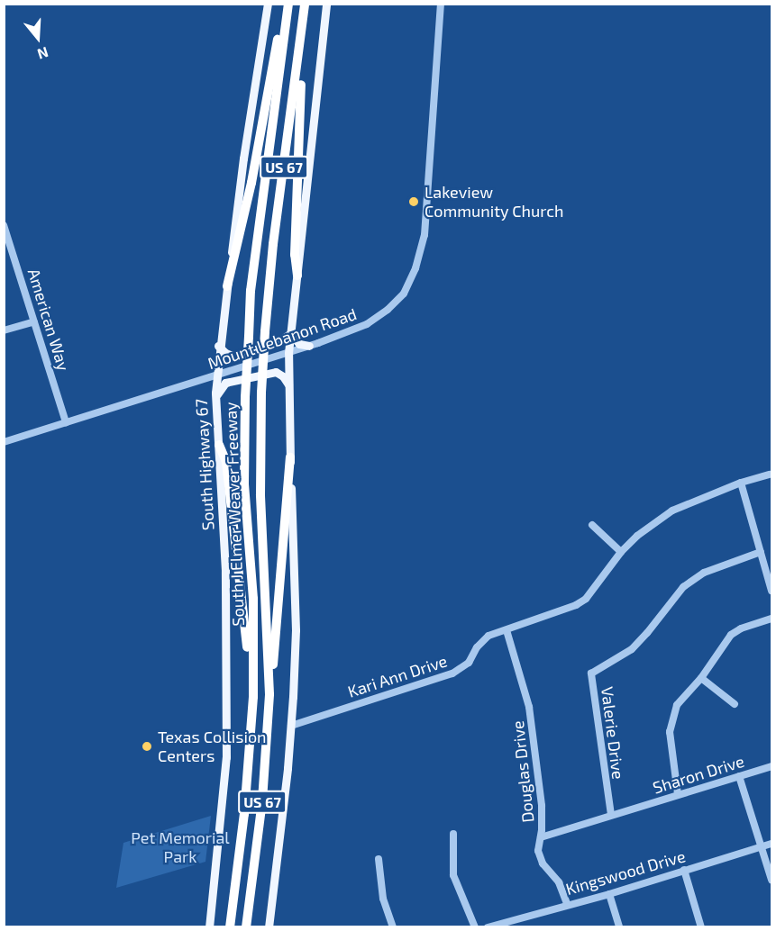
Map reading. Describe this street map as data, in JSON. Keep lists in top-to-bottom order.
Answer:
{
  "streets": {
    "highway": ["US 67", "South J Elmer Weaver Freeway"],
    "main road": ["South Highway 67"],
    "street": [
      "American Way",
      "Mount Lebanon Road",
      "Kari Ann Drive",
      "Valerie Drive",
      "Douglas Drive",
      "Sharon Drive",
      "Kingswood Drive"
    ]
  },
  "crossings": [
    ["American Way", "Mount Lebanon Road"],
    ["Mount Lebanon Road", "South Highway 67"],
    ["Kari Ann Drive", "Douglas Drive"],
    ["Valerie Drive", "Sharon Drive"],
    ["Douglas Drive", "Sharon Drive"],
    ["Douglas Drive", "Kingswood Drive"]
  ],
  "parks": ["Pet Memorial Park"],
  "places": ["Lakeview Community Church", "Texas Collision Centers"],
  "north": "bottom"
}
